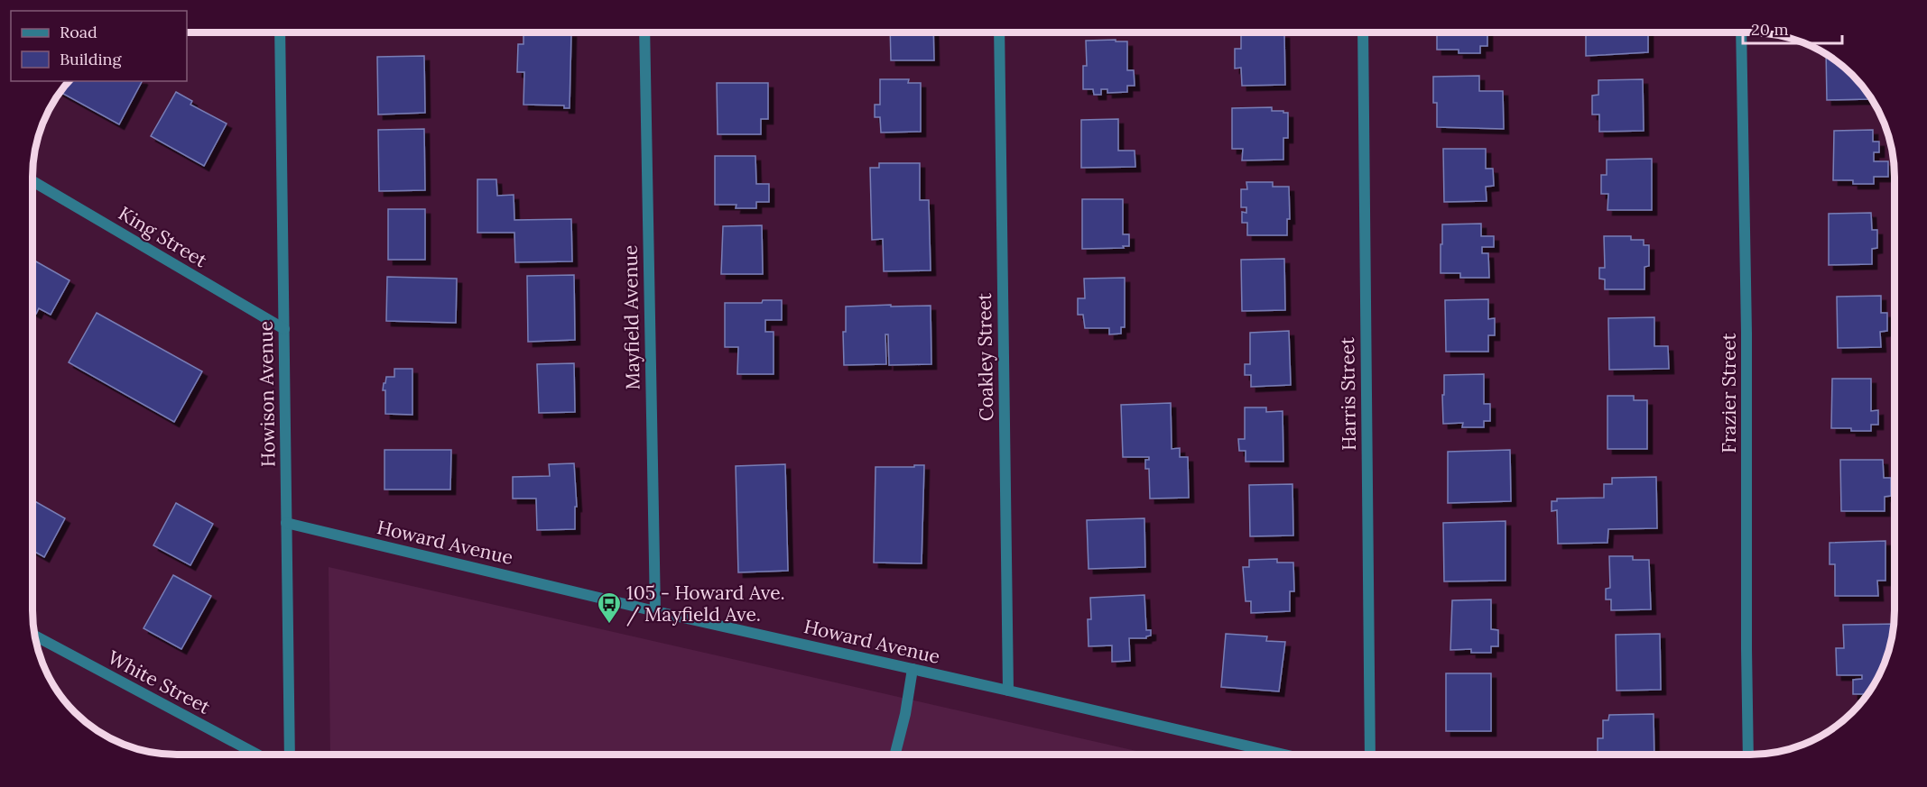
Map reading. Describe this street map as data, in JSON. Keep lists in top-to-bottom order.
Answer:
{
  "streets": {
    "street": [
      "King Street",
      "Mayfield Avenue",
      "Coakley Street",
      "Frazier Street",
      "Howison Avenue",
      "Harris Street",
      "Howard Avenue",
      "White Street"
    ]
  },
  "crossings": [
    ["King Street", "Howison Avenue"],
    ["Mayfield Avenue", "Howard Avenue"],
    ["Coakley Street", "Howard Avenue"],
    ["Howison Avenue", "Howard Avenue"]
  ],
  "places": {
    "bus stop": ["105 - Howard Ave. / Mayfield Ave."]
  },
  "legend": ["Road", "Building"],
  "scale_bar": "20 m"
}
